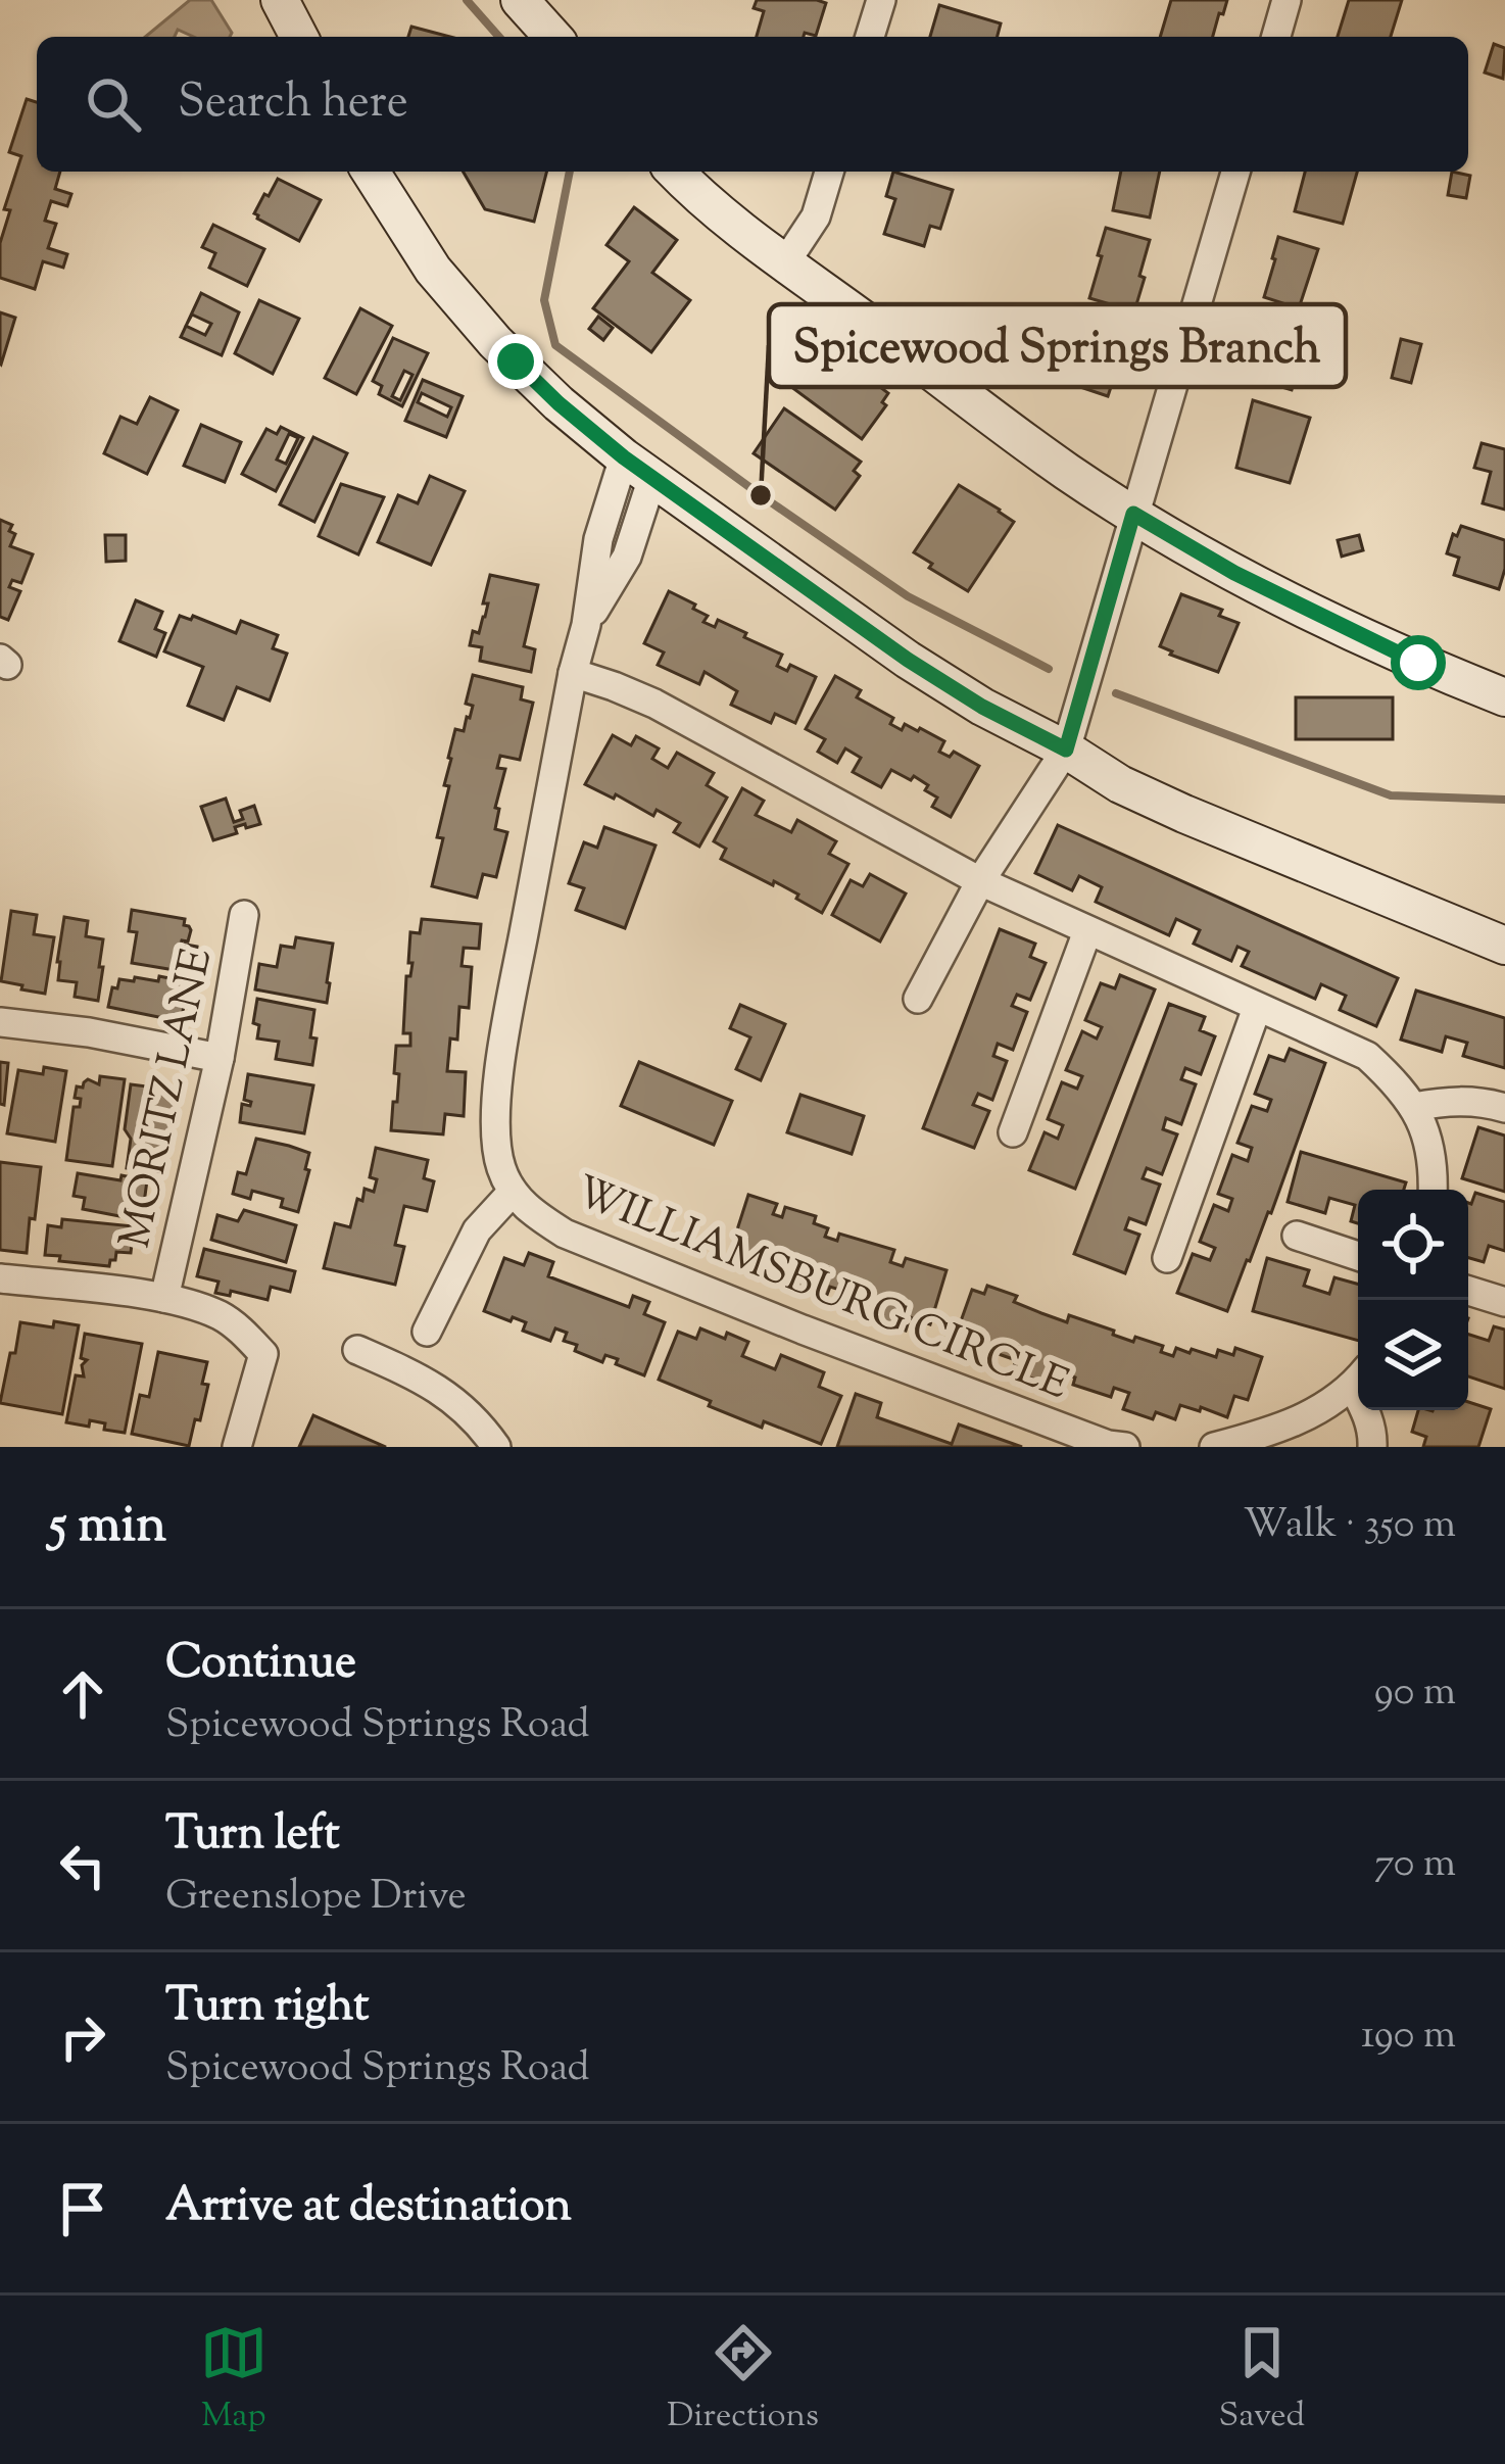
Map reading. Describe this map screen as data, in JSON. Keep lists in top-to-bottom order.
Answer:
{
  "streets": {
    "street": ["MORITZ LANE", "WILLIAMSBURG CIRCLE"]
  },
  "places": ["Spicewood Springs Branch"],
  "page": {
    "search": "Search here",
    "heading": ["5 min", "Walk · 350 m"],
    "list": [
      ["Continue", "Spicewood Springs Road", "90 m"],
      ["Turn left", "Greenslope Drive", "70 m"],
      ["Turn right", "Spicewood Springs Road", "190 m"],
      "Arrive at destination"
    ],
    "nav": ["Map", "Directions", "Saved"]
  }
}
